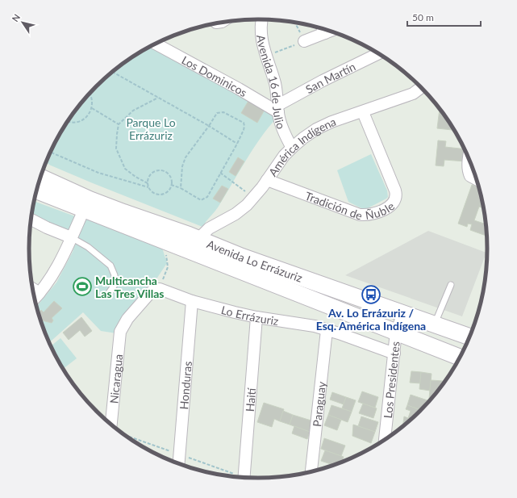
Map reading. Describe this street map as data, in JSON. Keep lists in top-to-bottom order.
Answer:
{
  "streets": {
    "main road": ["Avenida Lo Errázuriz"],
    "street": [
      "Los Dominicos",
      "San Martín",
      "Avenida 16 de Julio",
      "América Indígena",
      "Tradición de Ñuble",
      "Lo Errázuriz",
      "Nicaragua",
      "Los Presidentes",
      "Honduras",
      "Haití",
      "Paraguay"
    ]
  },
  "crossings": [
    ["Los Dominicos", "San Martín"],
    ["Los Dominicos", "Avenida 16 de Julio"],
    ["San Martín", "Avenida 16 de Julio"],
    ["Avenida 16 de Julio", "América Indígena"],
    ["América Indígena", "Tradición de Ñuble"],
    ["América Indígena", "Avenida Lo Errázuriz"],
    ["Avenida Lo Errázuriz", "Los Presidentes"],
    ["Lo Errázuriz", "Nicaragua"],
    ["Lo Errázuriz", "Los Presidentes"],
    ["Lo Errázuriz", "Honduras"],
    ["Lo Errázuriz", "Haití"],
    ["Lo Errázuriz", "Paraguay"]
  ],
  "parks": ["Parque Lo Errázuriz"],
  "places": {
    "sports": ["Multicancha Las Tres Villas"],
    "bus stop": ["Av. Lo Errázuriz / Esq. América Indígena"]
  },
  "scale_bar": "50 m",
  "north": "top left"
}
